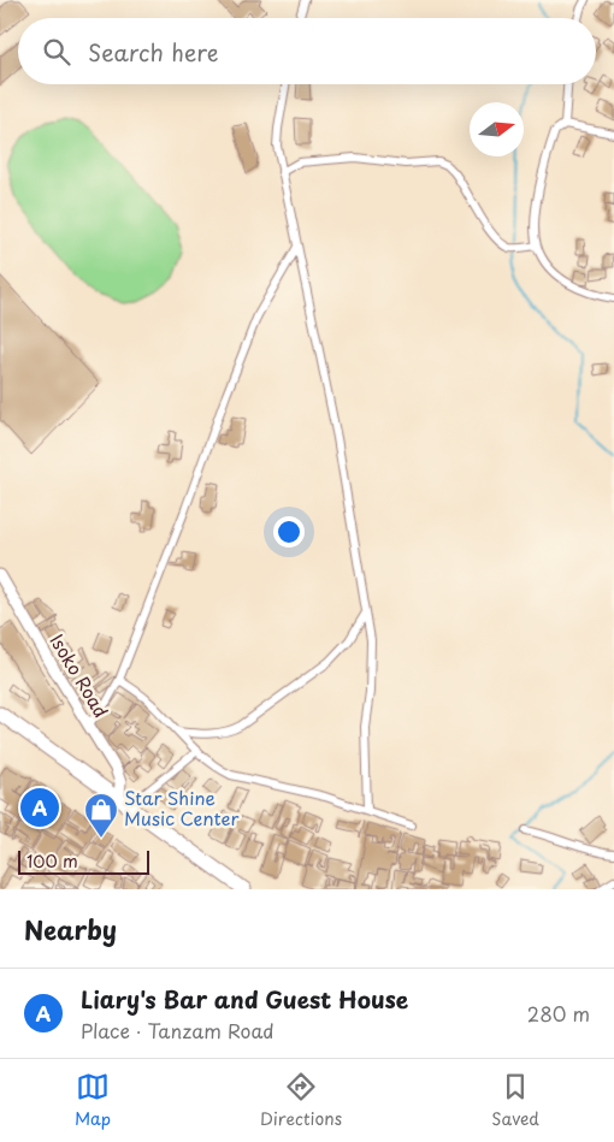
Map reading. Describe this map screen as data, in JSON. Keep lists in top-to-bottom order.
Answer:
{
  "streets": {
    "street": ["Isoko Road"]
  },
  "places": {
    "shop": ["Star Shine Music Center"]
  },
  "scale_bar": "100 m",
  "north": "right",
  "page": {
    "search": "Search here",
    "pins": "A",
    "scale": "100 m",
    "heading": "Nearby",
    "list": [
      {
        "mark": "A",
        "name": "Liary's Bar and Guest House",
        "note": "Place · Tanzam Road",
        "value": "280 m"
      }
    ],
    "nav": ["Map", "Directions", "Saved"]
  }
}
